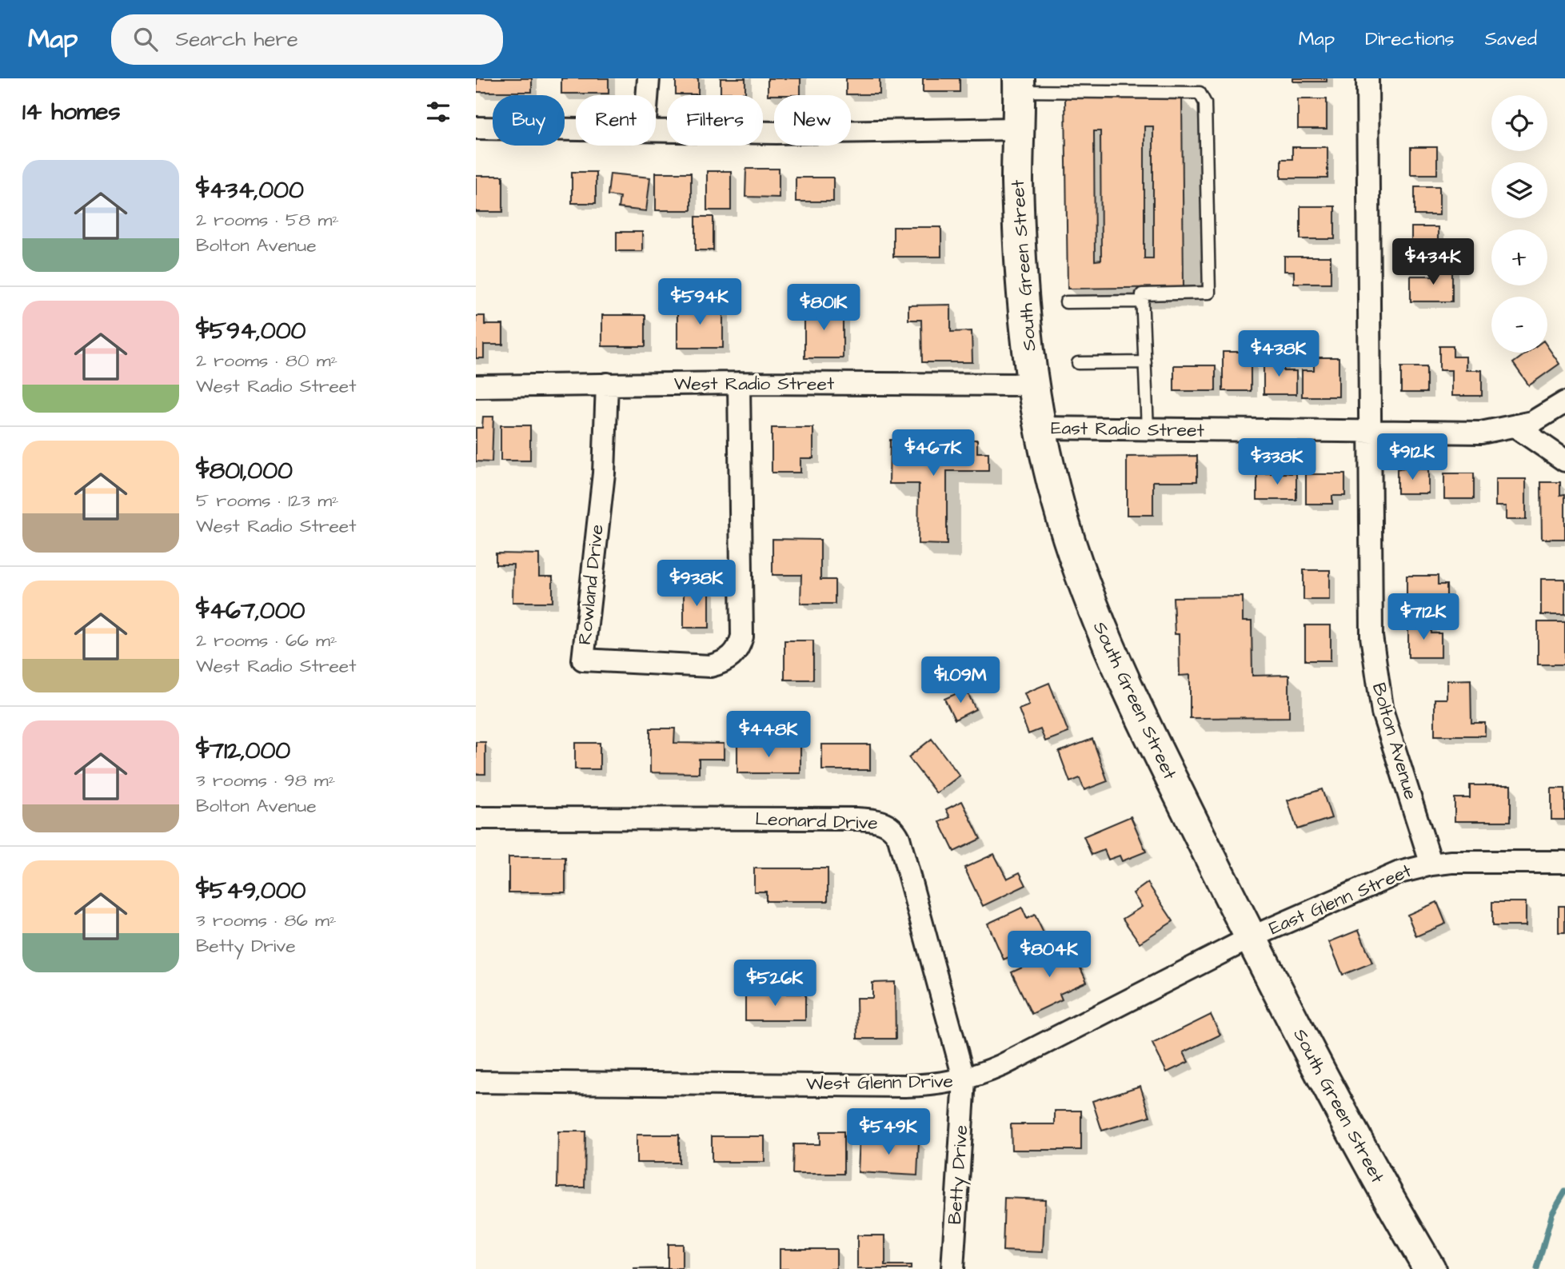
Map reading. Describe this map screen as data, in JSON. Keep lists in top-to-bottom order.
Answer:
{
  "streets": {
    "street": [
      "South Green Street",
      "West Radio Street",
      "East Radio Street",
      "Rowland Drive",
      "Bolton Avenue",
      "Leonard Drive",
      "East Glenn Street",
      "West Glenn Drive",
      "Betty Drive"
    ]
  },
  "crossings": [
    ["South Green Street", "West Radio Street"],
    ["South Green Street", "East Radio Street"],
    ["South Green Street", "East Glenn Street"],
    ["South Green Street", "West Glenn Drive"],
    ["West Radio Street", "Rowland Drive"],
    ["East Radio Street", "Bolton Avenue"],
    ["Bolton Avenue", "East Glenn Street"],
    ["Leonard Drive", "West Glenn Drive"],
    ["Leonard Drive", "Betty Drive"],
    ["East Glenn Street", "West Glenn Drive"],
    ["West Glenn Drive", "Betty Drive"]
  ],
  "page": {
    "header": "Map",
    "search": "Search here",
    "nav": ["Map", "Directions", "Saved"],
    "heading": "14 homes",
    "map_buttons": ["+", "−"],
    "chip": [
      "Buy",
      "Rent",
      "Filters",
      "New"
    ],
    "list": [
      {
        "name": "$434,000",
        "note": "2 rooms · 58 m² · Bolton Avenue"
      },
      {
        "name": "$594,000",
        "note": "2 rooms · 80 m² · West Radio Street"
      },
      {
        "name": "$801,000",
        "note": "5 rooms · 123 m² · West Radio Street"
      },
      {
        "name": "$467,000",
        "note": "2 rooms · 66 m² · West Radio Street"
      },
      {
        "name": "$712,000",
        "note": "3 rooms · 98 m² · Bolton Avenue"
      },
      {
        "name": "$549,000",
        "note": "3 rooms · 86 m² · Betty Drive"
      }
    ],
    "price": [
      "$434K",
      "$594K",
      "$801K",
      "$438K",
      "$467K",
      "$912K",
      "$338K",
      "$938K",
      "$712K",
      "$1.09M",
      "$448K",
      "$804K",
      "$526K",
      "$549K"
    ]
  }
}
